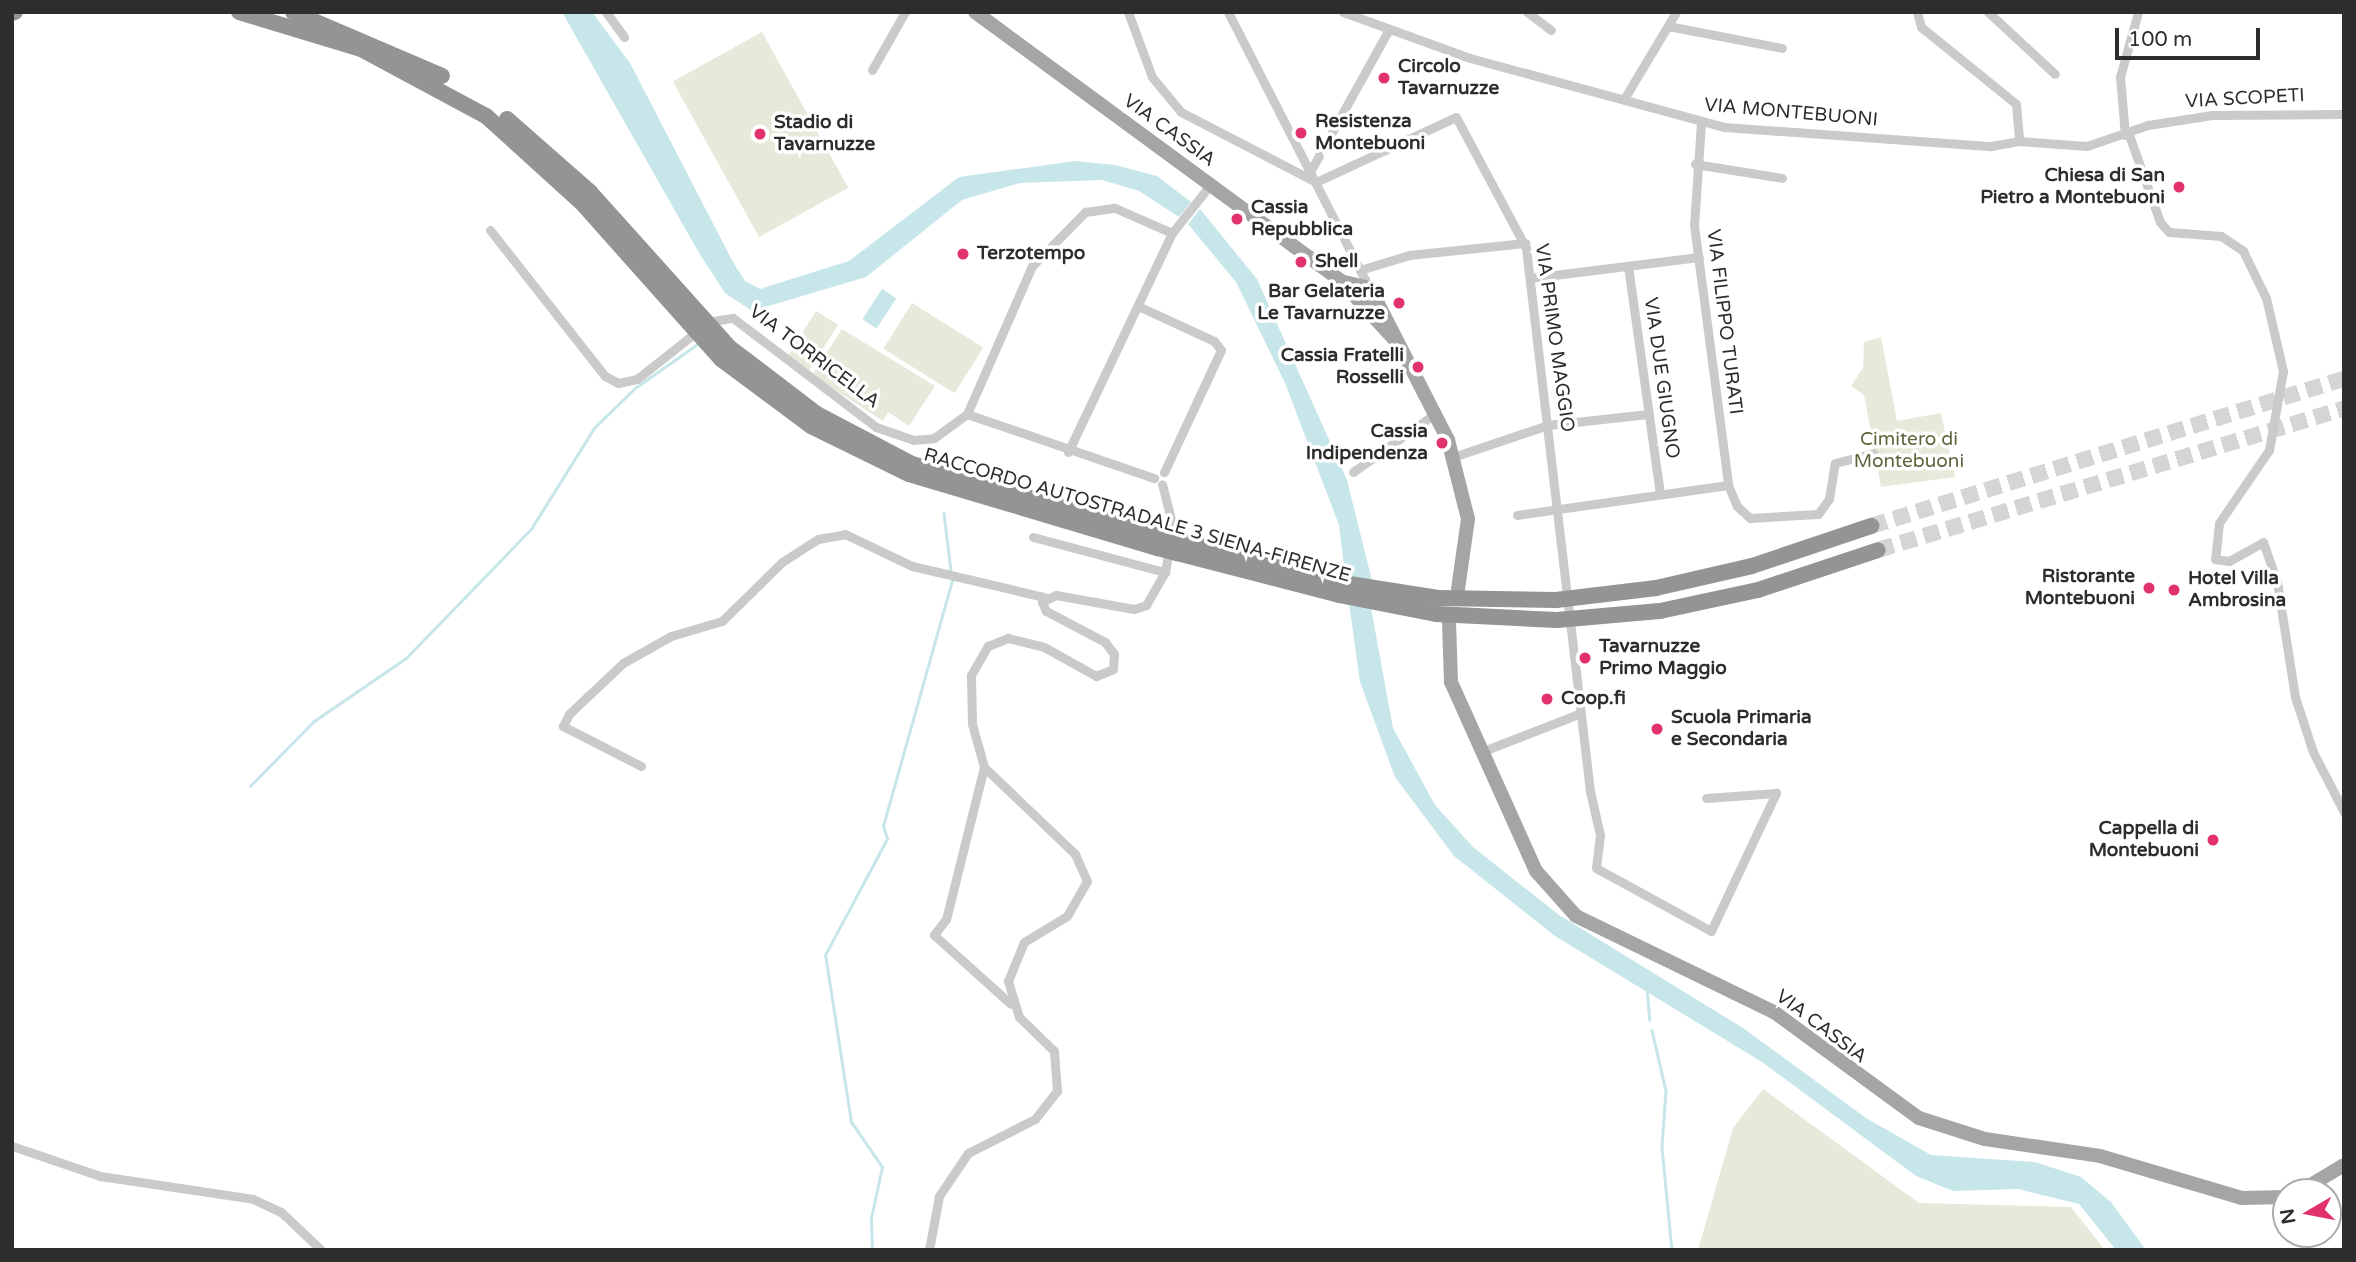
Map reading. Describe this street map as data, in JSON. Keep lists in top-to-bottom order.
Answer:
{
  "streets": {
    "highway": ["RACCORDO AUTOSTRADALE 3 SIENA-FIRENZE"],
    "main road": ["VIA CASSIA"],
    "street": [
      "VIA SCOPETI",
      "VIA MONTEBUONI",
      "VIA FILIPPO TURATI",
      "VIA PRIMO MAGGIO",
      "VIA TORRICELLA",
      "VIA DUE GIUGNO"
    ]
  },
  "crossings": [
    ["VIA SCOPETI", "VIA MONTEBUONI"],
    ["VIA MONTEBUONI", "VIA FILIPPO TURATI"]
  ],
  "parks": ["Cimitero di Montebuoni"],
  "places": [
    "Circolo Tavarnuzze",
    "Resistenza Montebuoni",
    "Stadio di Tavarnuzze",
    "Chiesa di San Pietro a Montebuoni",
    "Cassia Repubblica",
    "Terzotempo",
    "Shell",
    "Bar Gelateria Le Tavarnuzze",
    "Cassia Fratelli Rosselli",
    "Cassia Indipendenza",
    "Ristorante Montebuoni",
    "Hotel Villa Ambrosina",
    "Tavarnuzze Primo Maggio",
    "Coop.fi",
    "Scuola Primaria e Secondaria",
    "Cappella di Montebuoni"
  ],
  "scale_bar": "100 m",
  "north": "left"
}
